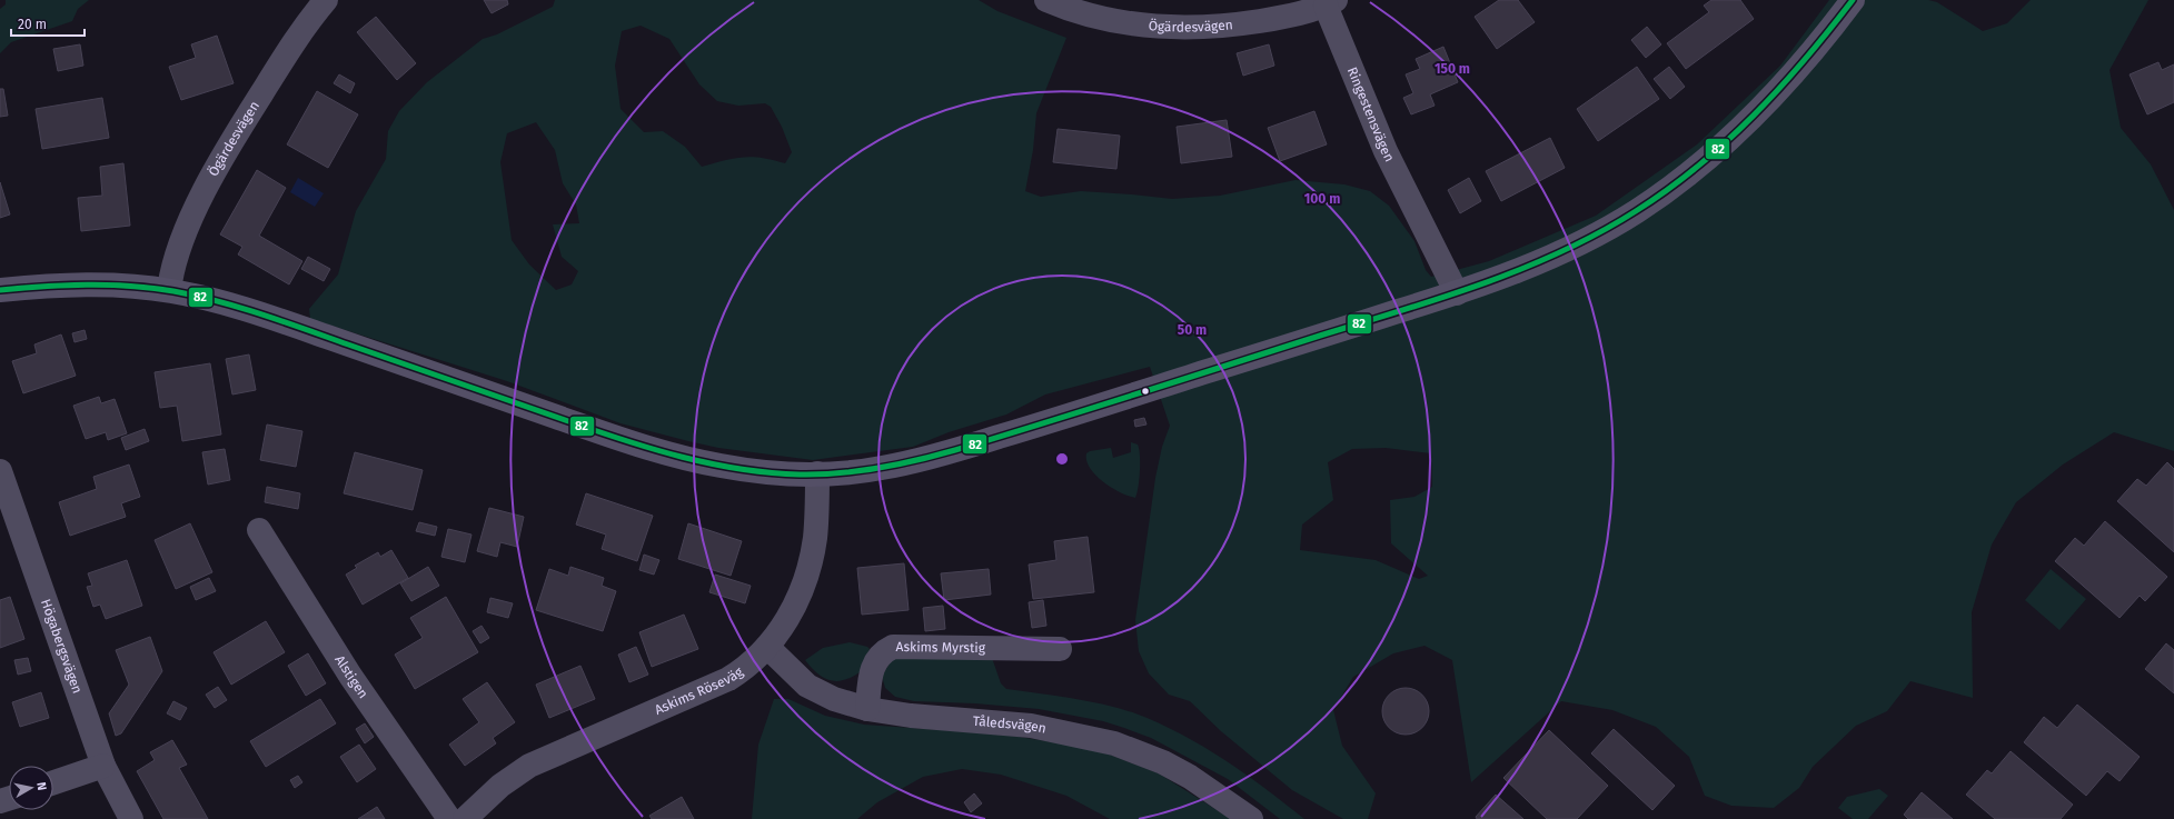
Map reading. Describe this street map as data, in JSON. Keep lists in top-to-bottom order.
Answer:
{
  "streets": {
    "street": [
      "Ögärdesvägen",
      "Ringestensvägen",
      "Högabergsvägen",
      "Askims Myrstig",
      "Alstigen",
      "Askims Röseväg",
      "Tåledsvägen"
    ]
  },
  "crossings": [
    ["Ögärdesvägen", "Ringestensvägen"],
    ["Askims Myrstig", "Tåledsvägen"],
    ["Askims Röseväg", "Tåledsvägen"]
  ],
  "lines": ["transit line 82"],
  "scale_bar": "20 m",
  "north": "right",
  "rings": ["150 m", "100 m", "50 m"]
}
